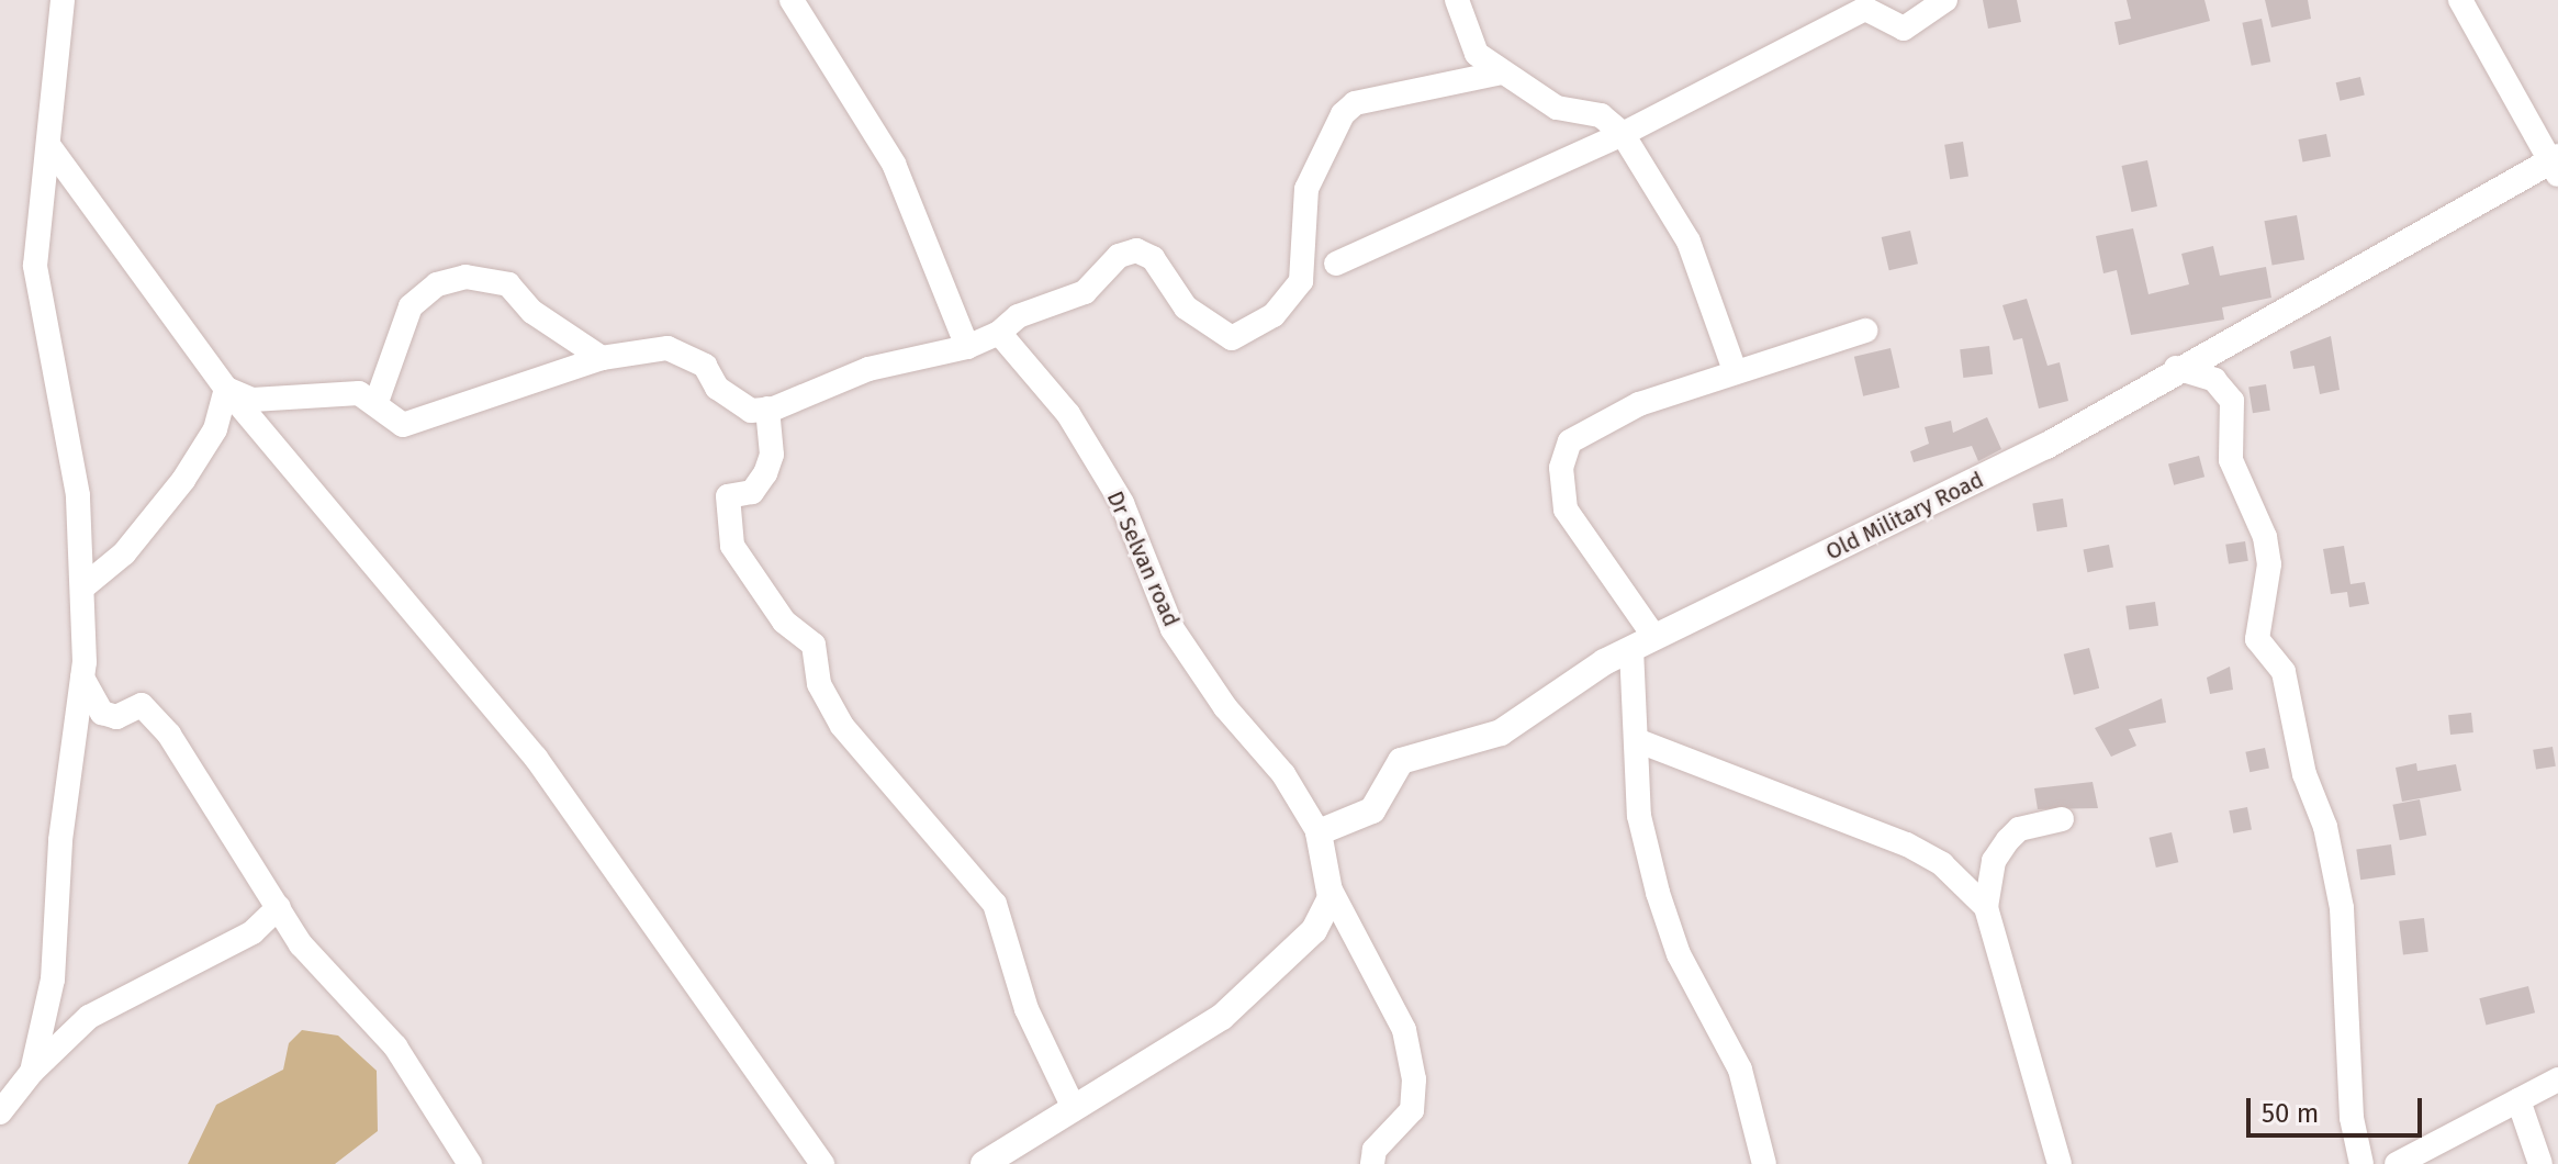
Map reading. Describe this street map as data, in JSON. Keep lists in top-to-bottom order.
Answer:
{
  "streets": {
    "main road": ["Old Military Road"],
    "street": ["Dr Selvan road"]
  },
  "crossings": [
    ["Old Military Road", "Dr Selvan road"]
  ],
  "scale_bar": "50 m"
}
